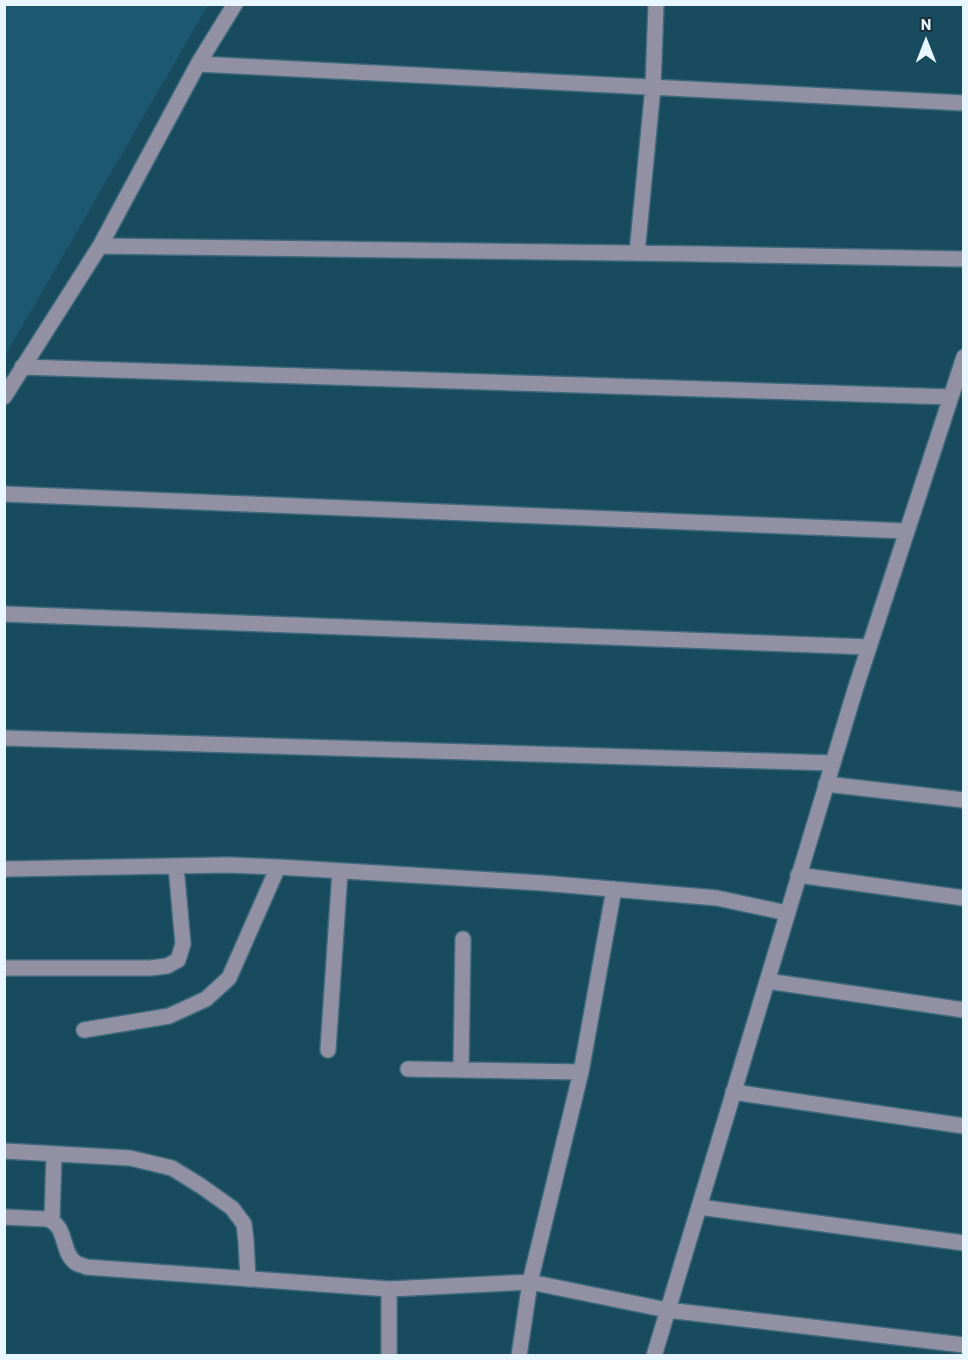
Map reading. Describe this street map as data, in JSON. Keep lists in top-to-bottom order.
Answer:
{
  "north": "top"
}
